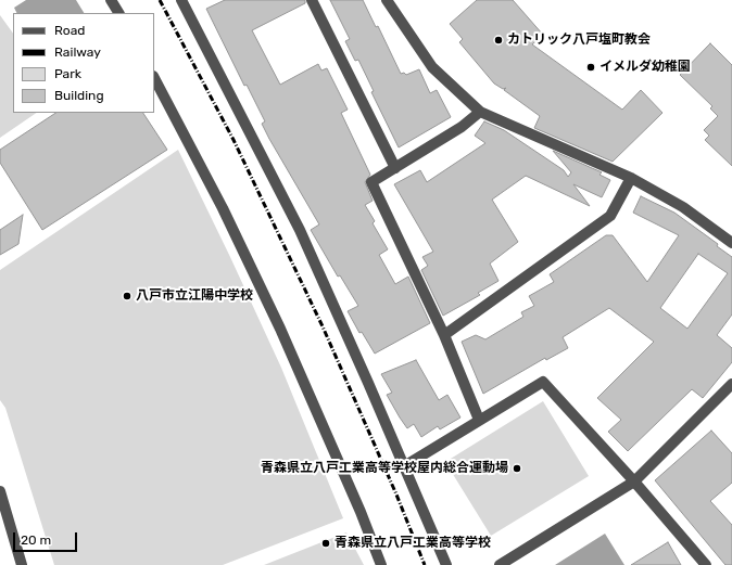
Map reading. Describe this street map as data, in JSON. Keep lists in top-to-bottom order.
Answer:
{
  "places": [
    "カトリック八戸塩町教会",
    "イメルダ幼稚園",
    "八戸市立江陽中学校",
    "青森県立八戸工業高等学校屋内総合運動場",
    "青森県立八戸工業高等学校"
  ],
  "legend": [
    "Road",
    "Railway",
    "Park",
    "Building"
  ],
  "scale_bar": "20 m"
}
